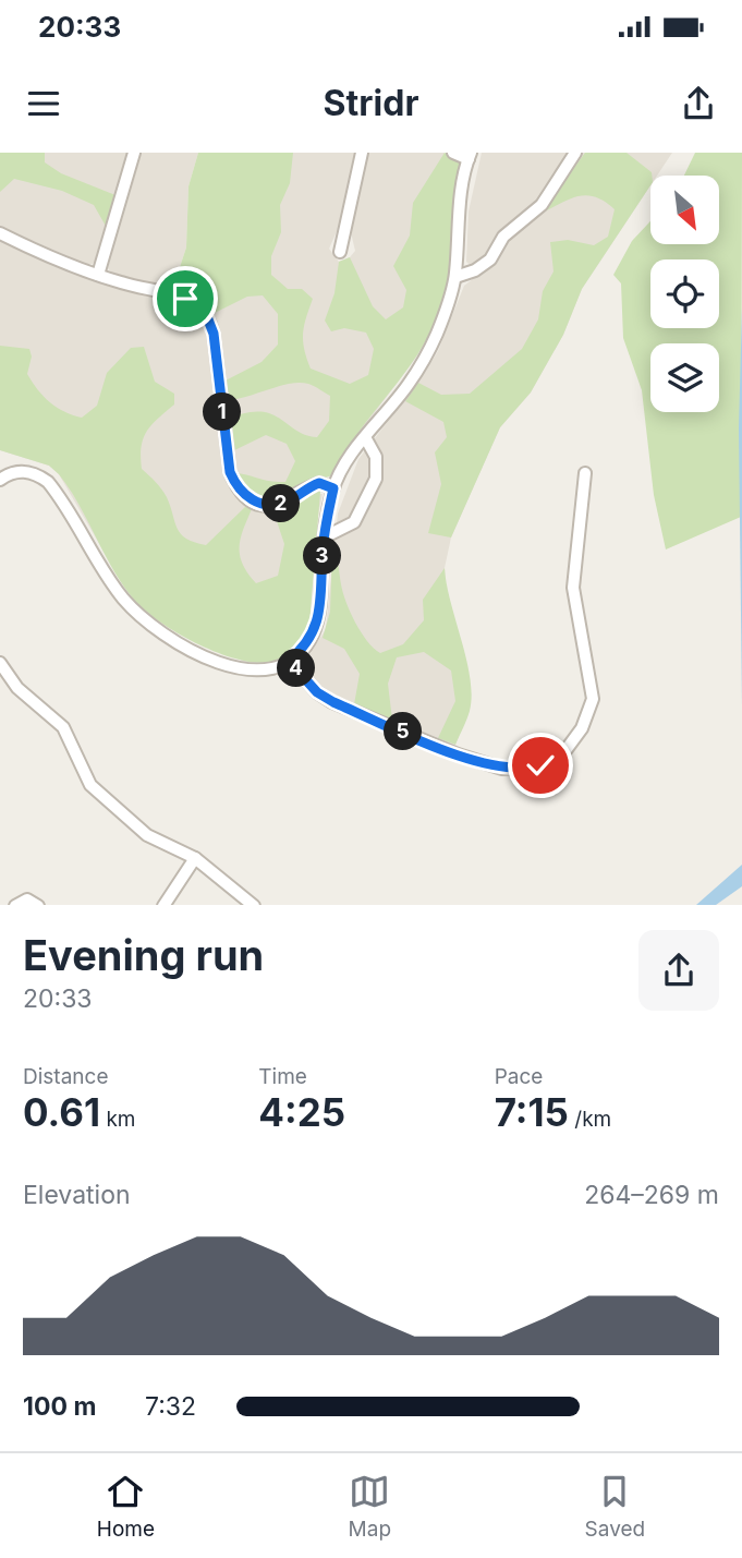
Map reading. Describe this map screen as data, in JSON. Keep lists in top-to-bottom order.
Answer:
{
  "north": "bottom right",
  "page": {
    "status": "20:33",
    "header": "Stridr",
    "pins": [
      "1",
      "2",
      "3",
      "4",
      "5"
    ],
    "heading": ["Evening run", "20:33"],
    "stats": [
      ["Distance", "0.61 km"],
      ["Time", "4:25"],
      ["Pace", "7:15 /km"]
    ],
    "chart": ["Elevation", "264–269 m"],
    "list": [
      {
        "name": "100 m",
        "note": "7:32"
      }
    ],
    "tabs": ["Home", "Map", "Saved"]
  }
}
